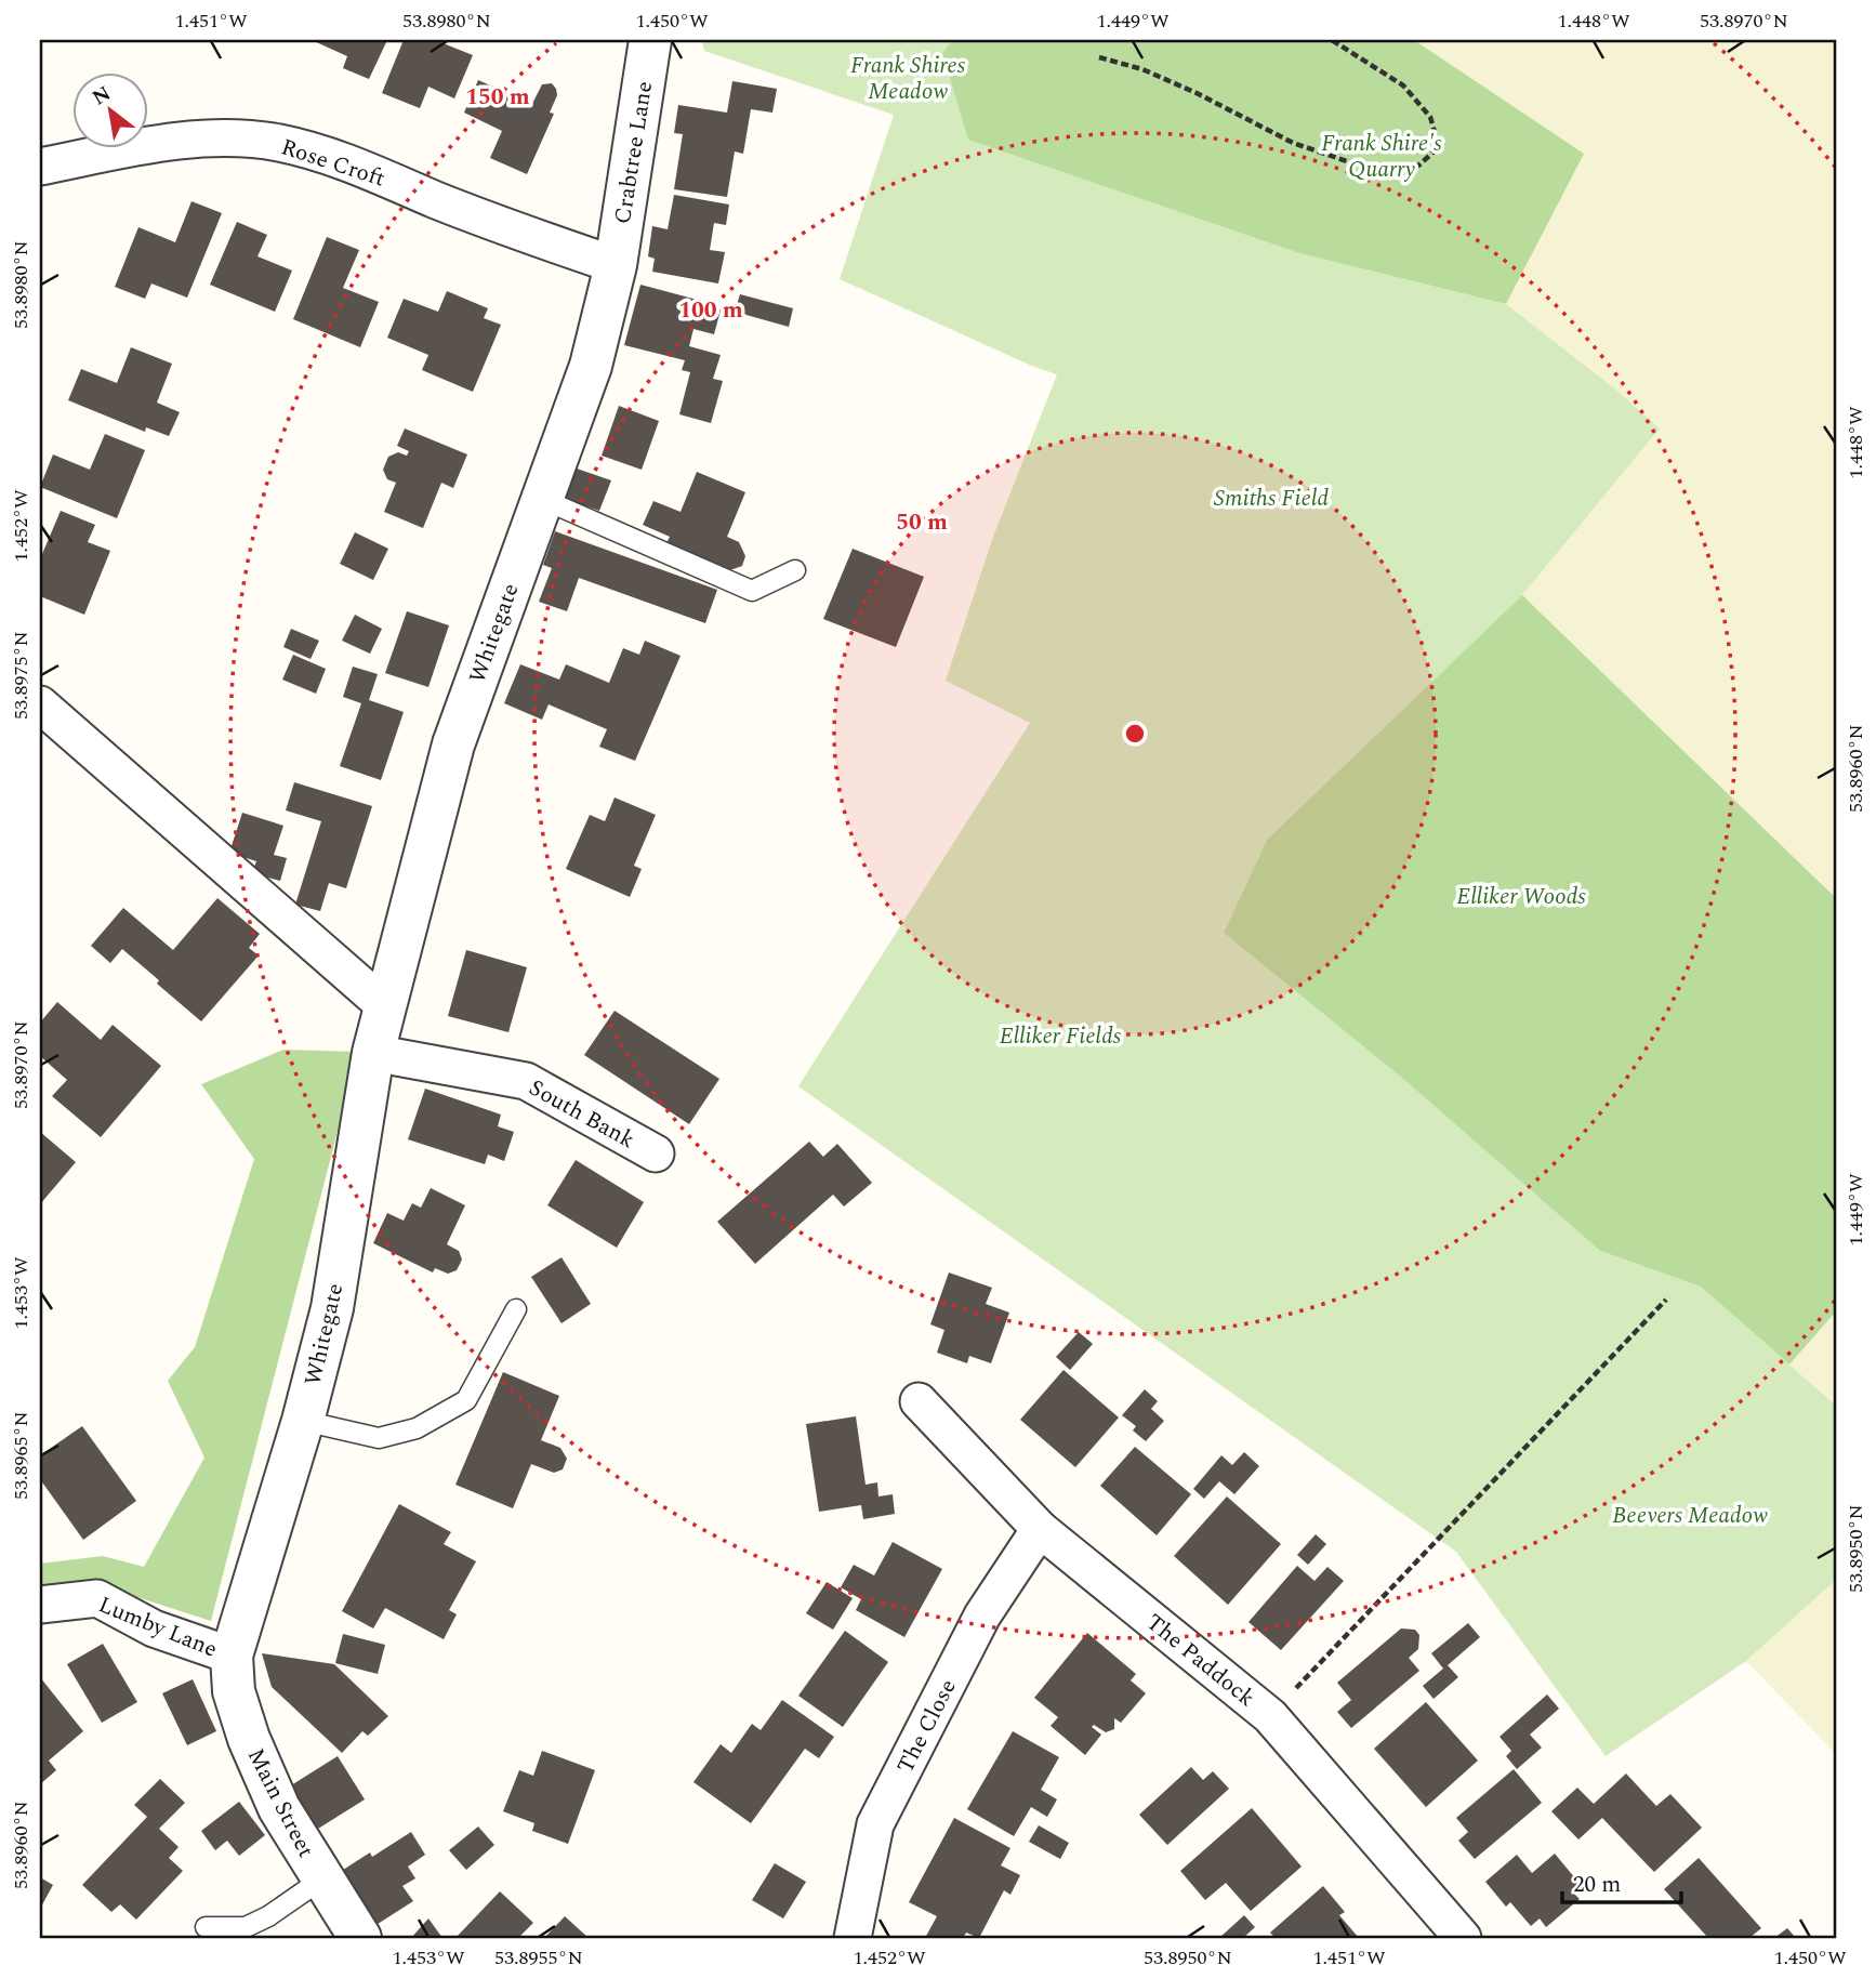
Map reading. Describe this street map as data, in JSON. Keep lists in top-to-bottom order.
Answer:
{
  "streets": {
    "street": [
      "Crabtree Lane",
      "Rose Croft",
      "Whitegate",
      "South Bank",
      "Lumby Lane",
      "The Paddock",
      "The Close",
      "Main Street"
    ]
  },
  "crossings": [
    ["Crabtree Lane", "Rose Croft"],
    ["Crabtree Lane", "Whitegate"],
    ["Rose Croft", "Whitegate"],
    ["Whitegate", "South Bank"],
    ["Whitegate", "Lumby Lane"],
    ["Whitegate", "Main Street"],
    ["Lumby Lane", "Main Street"],
    ["The Paddock", "The Close"]
  ],
  "parks": [
    "Frank Shires Meadow",
    "Frank Shire's Quarry",
    "Smiths Field",
    "Elliker Woods",
    "Elliker Fields",
    "Beevers Meadow"
  ],
  "scale_bar": "20 m",
  "north": "top left",
  "coordinates": [
    "1.451°W",
    "53.8980°N",
    "1.450°W",
    "1.449°W",
    "1.448°W",
    "53.8970°N",
    "1.452°W",
    "53.8975°N",
    "53.8960°N",
    "1.453°W",
    "53.8965°N",
    "53.8950°N",
    "53.8955°N"
  ],
  "rings": ["150 m", "100 m", "50 m"]
}
